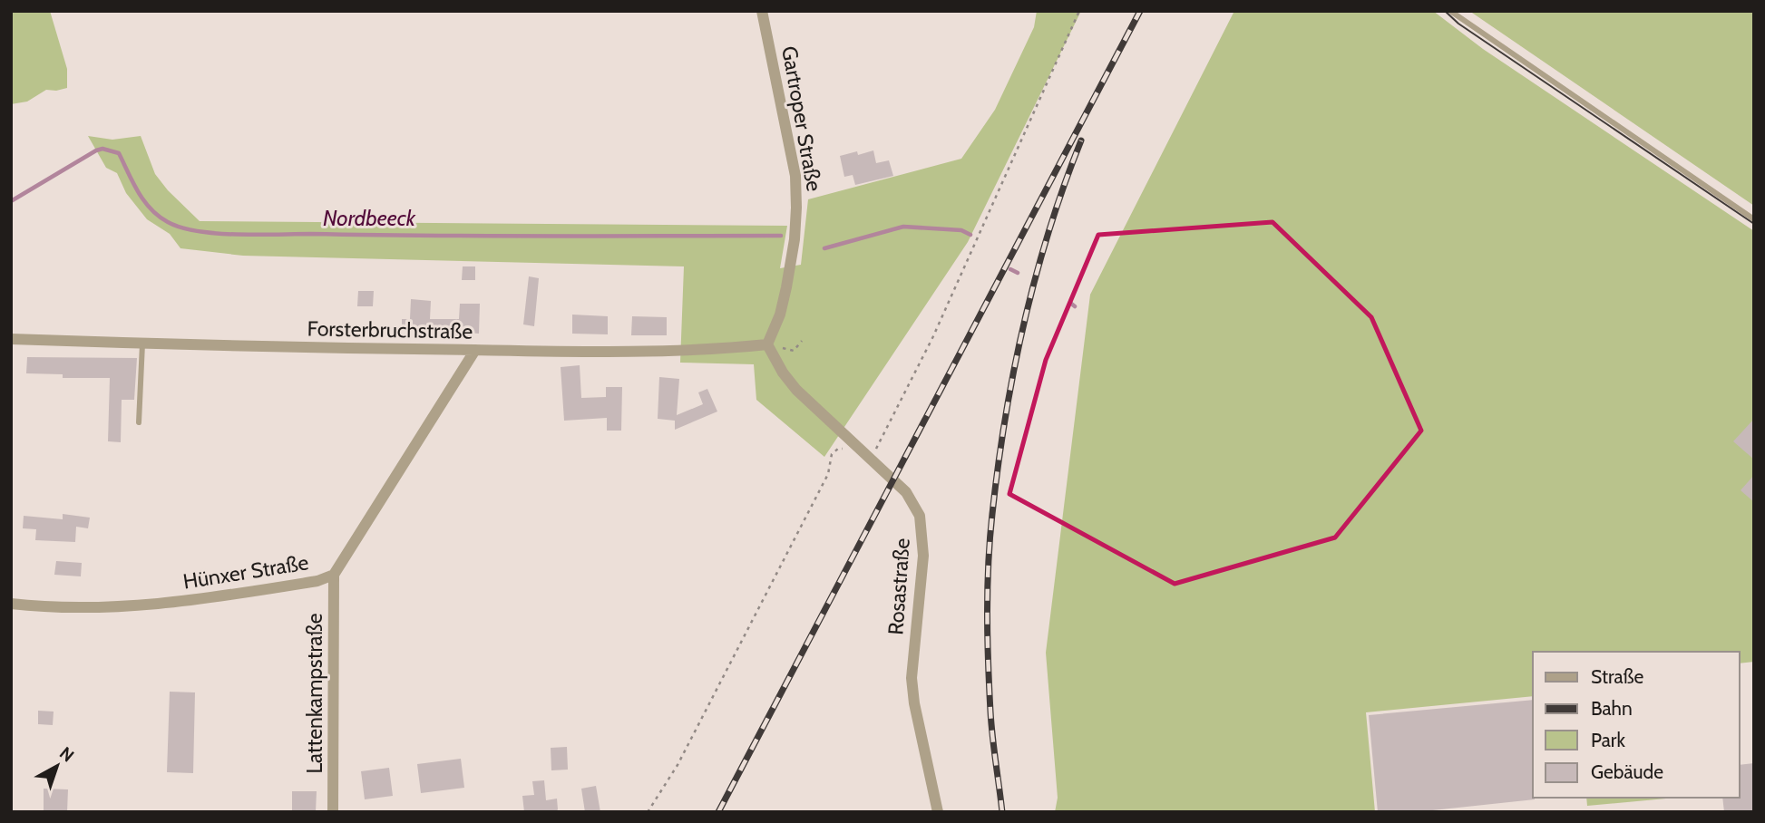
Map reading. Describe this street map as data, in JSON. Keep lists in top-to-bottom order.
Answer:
{
  "streets": {
    "street": [
      "Gartroper Straße",
      "Forsterbruchstraße",
      "Hünxer Straße",
      "Rosastraße",
      "Lattenkampstraße"
    ]
  },
  "crossings": [
    ["Gartroper Straße", "Forsterbruchstraße"],
    ["Gartroper Straße", "Rosastraße"],
    ["Forsterbruchstraße", "Hünxer Straße"],
    ["Forsterbruchstraße", "Rosastraße"],
    ["Hünxer Straße", "Lattenkampstraße"]
  ],
  "water": ["Nordbeeck"],
  "legend": [
    "Straße",
    "Bahn",
    "Park",
    "Gebäude"
  ],
  "north": "top right"
}
